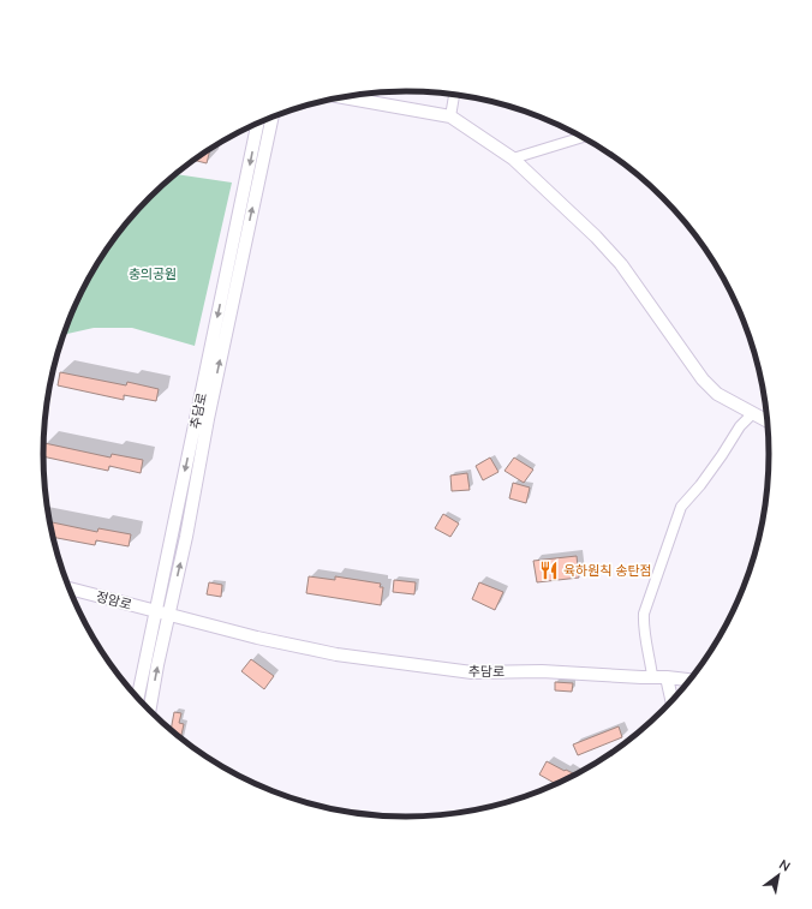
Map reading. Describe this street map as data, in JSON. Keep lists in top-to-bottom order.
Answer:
{
  "streets": {
    "street": ["추담로", "정암로"]
  },
  "crossings": [
    ["추담로", "정암로"]
  ],
  "parks": ["충의공원"],
  "places": {
    "restaurant": ["육하원칙 송탄점"]
  },
  "north": "top right"
}
